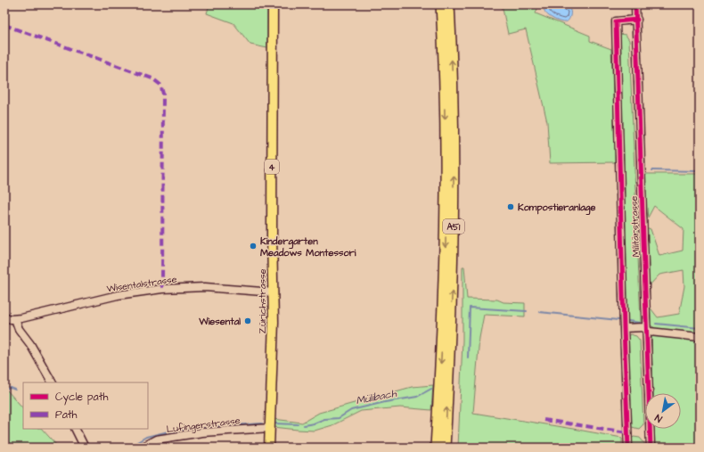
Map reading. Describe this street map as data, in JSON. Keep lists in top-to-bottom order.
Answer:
{
  "streets": {
    "highway": ["A51"],
    "main road": ["4", "Zürichstrasse"],
    "street": ["Militärstrasse", "Wisentalstrasse", "Lufingerstrasse"]
  },
  "crossings": [
    ["Wisentalstrasse", "Zürichstrasse"],
    ["Zürichstrasse", "Lufingerstrasse"]
  ],
  "water": ["Mülibach"],
  "places": ["Kompostieranlage", "Kindergarten Meadows Montessori", "Wiesental"],
  "legend": ["Cycle path", "Path"],
  "north": "bottom left"
}
